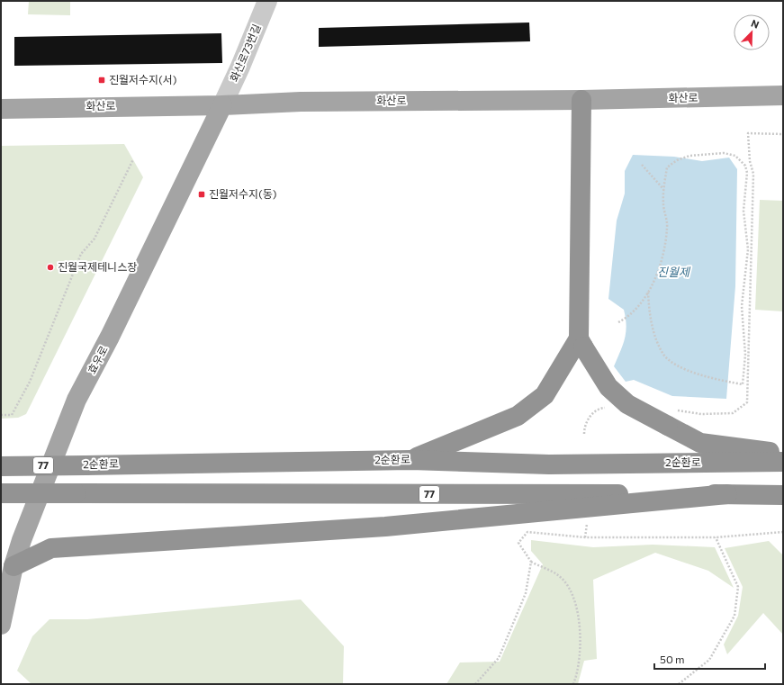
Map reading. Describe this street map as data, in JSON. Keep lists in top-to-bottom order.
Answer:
{
  "streets": {
    "highway": ["2순환로", "77"],
    "main road": ["화산로", "효우로"],
    "street": ["화산로73번길"]
  },
  "crossings": [
    ["화산로73번길", "화산로"],
    ["화산로73번길", "효우로"],
    ["화산로", "효우로"]
  ],
  "water": ["진월제"],
  "places": {
    "transit": ["진월저수지(서)", "진월저수지(동)"],
    "other": ["진월국제테니스장"]
  },
  "scale_bar": "50 m",
  "north": "top right"
}
